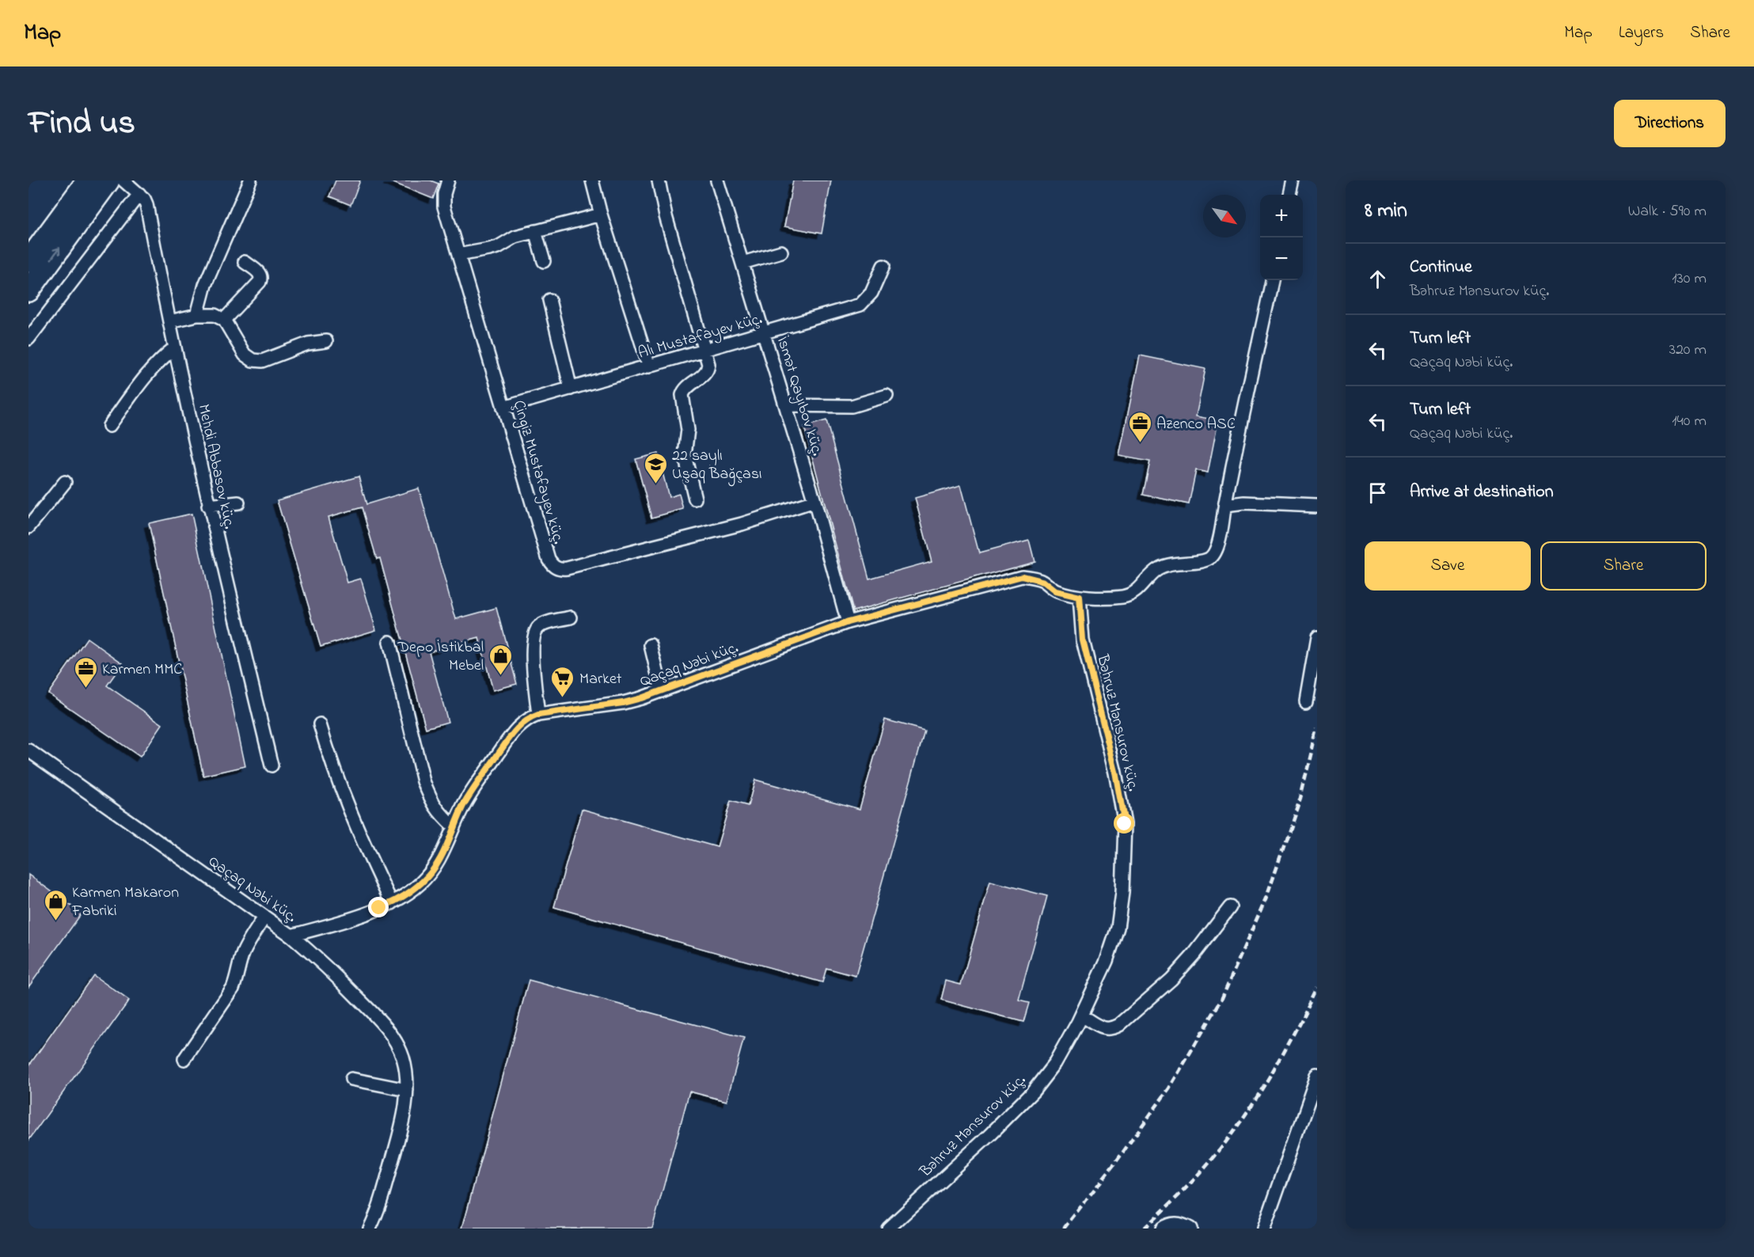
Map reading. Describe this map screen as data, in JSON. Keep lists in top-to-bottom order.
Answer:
{
  "streets": {
    "street": [
      "Alı Mustafayev küç.",
      "İsmət Qayıbov küç.",
      "Mehdi Abbasov küç.",
      "Çingiz Mustafayev küç.",
      "Qaçaq Nəbi küç.",
      "Bəhruz Mənsurov küç."
    ]
  },
  "crossings": [
    ["Alı Mustafayev küç.", "İsmət Qayıbov küç."],
    ["Alı Mustafayev küç.", "Çingiz Mustafayev küç."],
    ["İsmət Qayıbov küç.", "Çingiz Mustafayev küç."],
    ["İsmət Qayıbov küç.", "Qaçaq Nəbi küç."],
    ["Qaçaq Nəbi küç.", "Bəhruz Mənsurov küç."]
  ],
  "places": {
    "office": ["Azenco ASC", "Karmen MMC"],
    "school or university": ["22 saylı Uşaq Bağçası"],
    "shop": ["Depo İstikbal Mebel", "Karmen Makaron Fabriki"],
    "supermarket": ["Market"]
  },
  "north": "bottom right",
  "page": {
    "header": "Map",
    "nav": ["Map", "Layers", "Share"],
    "title": "Find us",
    "buttons": [
      "Directions",
      ["Save", "Share"]
    ],
    "heading": ["8 min", "Walk · 590 m"],
    "map_buttons": ["+", "−"],
    "list": [
      ["Continue", "Bəhruz Mənsurov küç.", "130 m"],
      ["Turn left", "Qaçaq Nəbi küç.", "320 m"],
      ["Turn left", "Qaçaq Nəbi küç.", "140 m"],
      "Arrive at destination"
    ]
  }
}
